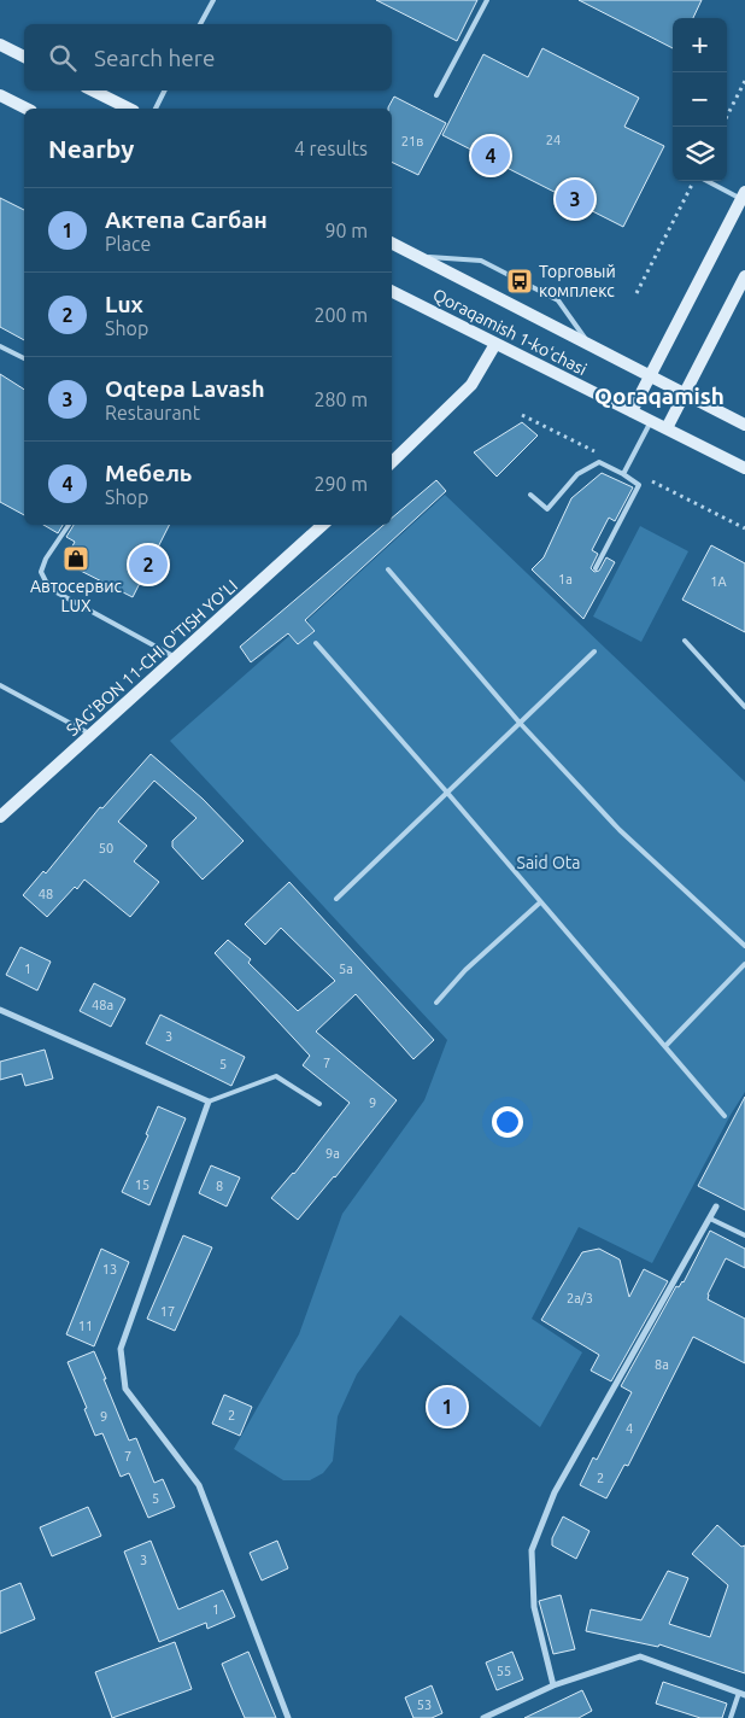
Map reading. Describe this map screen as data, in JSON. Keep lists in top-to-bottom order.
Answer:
{
  "streets": {
    "main road": ["Qoraqamish 1-koʻchasi", "SAG'BON 11-CHI O'TISH YO'LI"]
  },
  "districts": ["Qoraqamish"],
  "parks": ["Said Ota"],
  "places": {
    "bus stop": ["Торговый комплекс"],
    "shop": ["Автосервис LUX"]
  },
  "house_numbers": [
    "24",
    "21в",
    "1a",
    "1A",
    "50",
    "48",
    "1",
    "5а",
    "48а",
    "3",
    "7",
    "5",
    "9",
    "9a",
    "15",
    "8",
    "13",
    "2a/3",
    "17",
    "11",
    "8а",
    "2",
    "9",
    "4",
    "7",
    "2",
    "5",
    "3",
    "1",
    "55",
    "53"
  ],
  "page": {
    "map_buttons": ["+", "−"],
    "search": "Search here",
    "heading": ["Nearby", "4 results"],
    "pins": [
      "4",
      "3",
      "2",
      "1"
    ],
    "list": [
      {
        "mark": "1",
        "name": "Актепа Сагбан",
        "note": "Place",
        "value": "90 m"
      },
      {
        "mark": "2",
        "name": "Lux",
        "note": "Shop",
        "value": "200 m"
      },
      {
        "mark": "3",
        "name": "Oqtepa Lavash",
        "note": "Restaurant",
        "value": "280 m"
      },
      {
        "mark": "4",
        "name": "Мебель",
        "note": "Shop",
        "value": "290 m"
      }
    ]
  }
}
